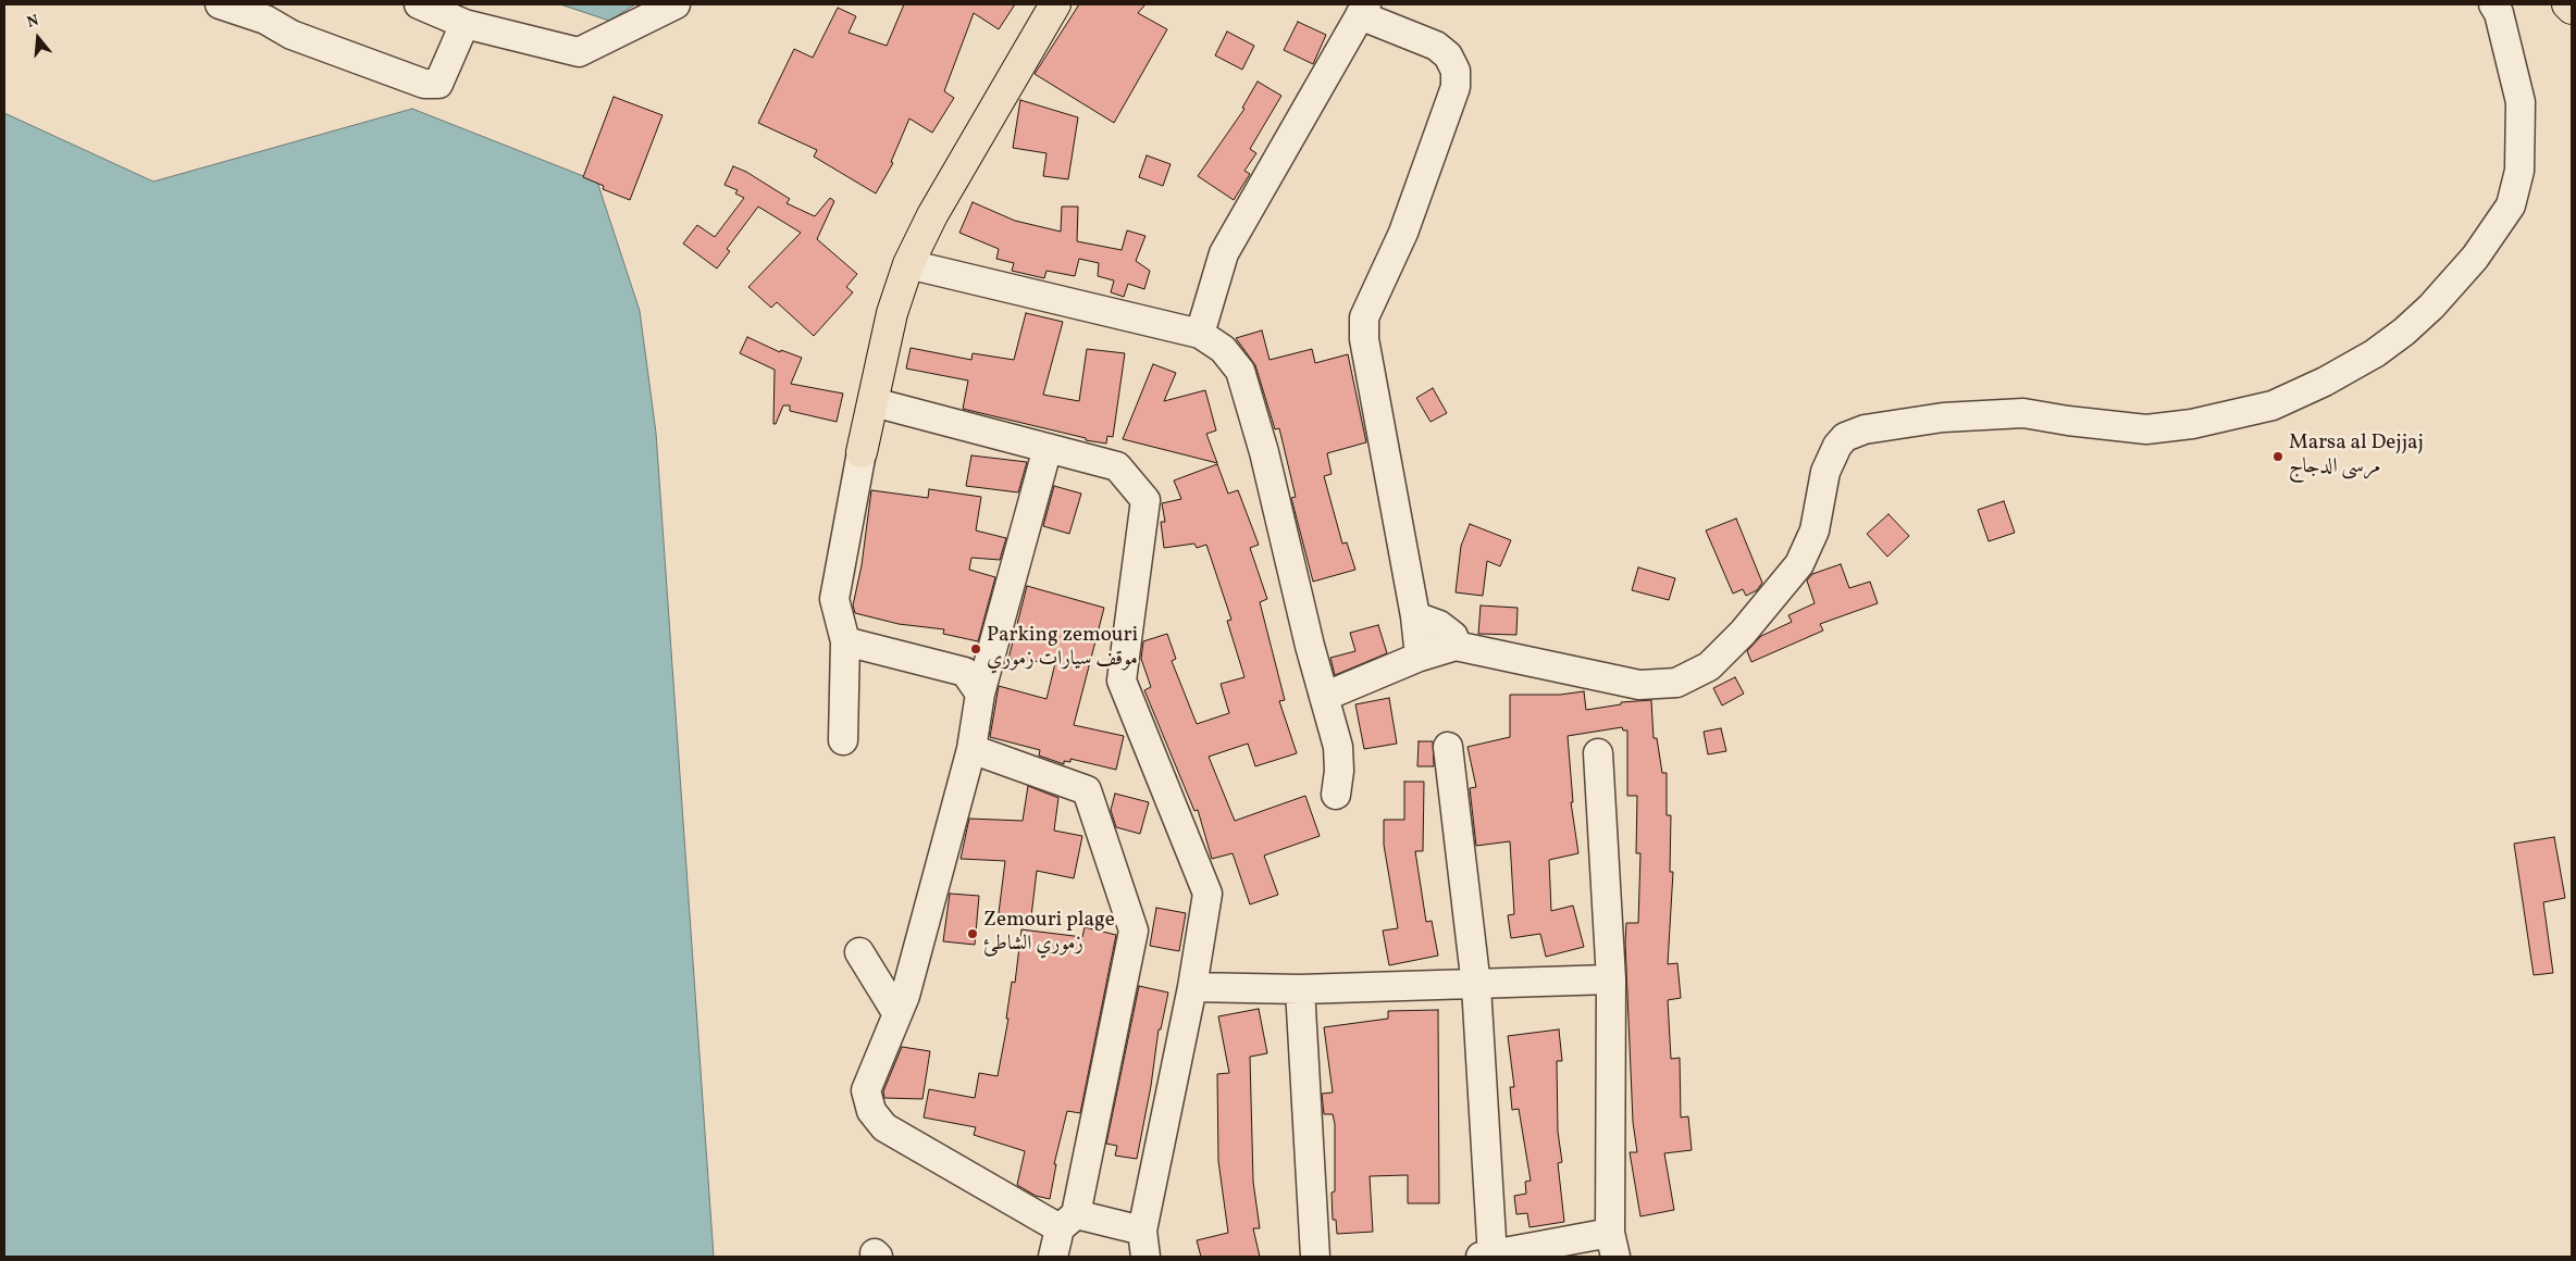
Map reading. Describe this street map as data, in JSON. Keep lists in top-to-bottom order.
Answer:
{
  "places": ["Marsa al Dejjaj مرسى الدجاج", "Parking zemouri موقف سيارات زموري", "Zemouri plage زموري الشاطئ"],
  "north": "top"
}
